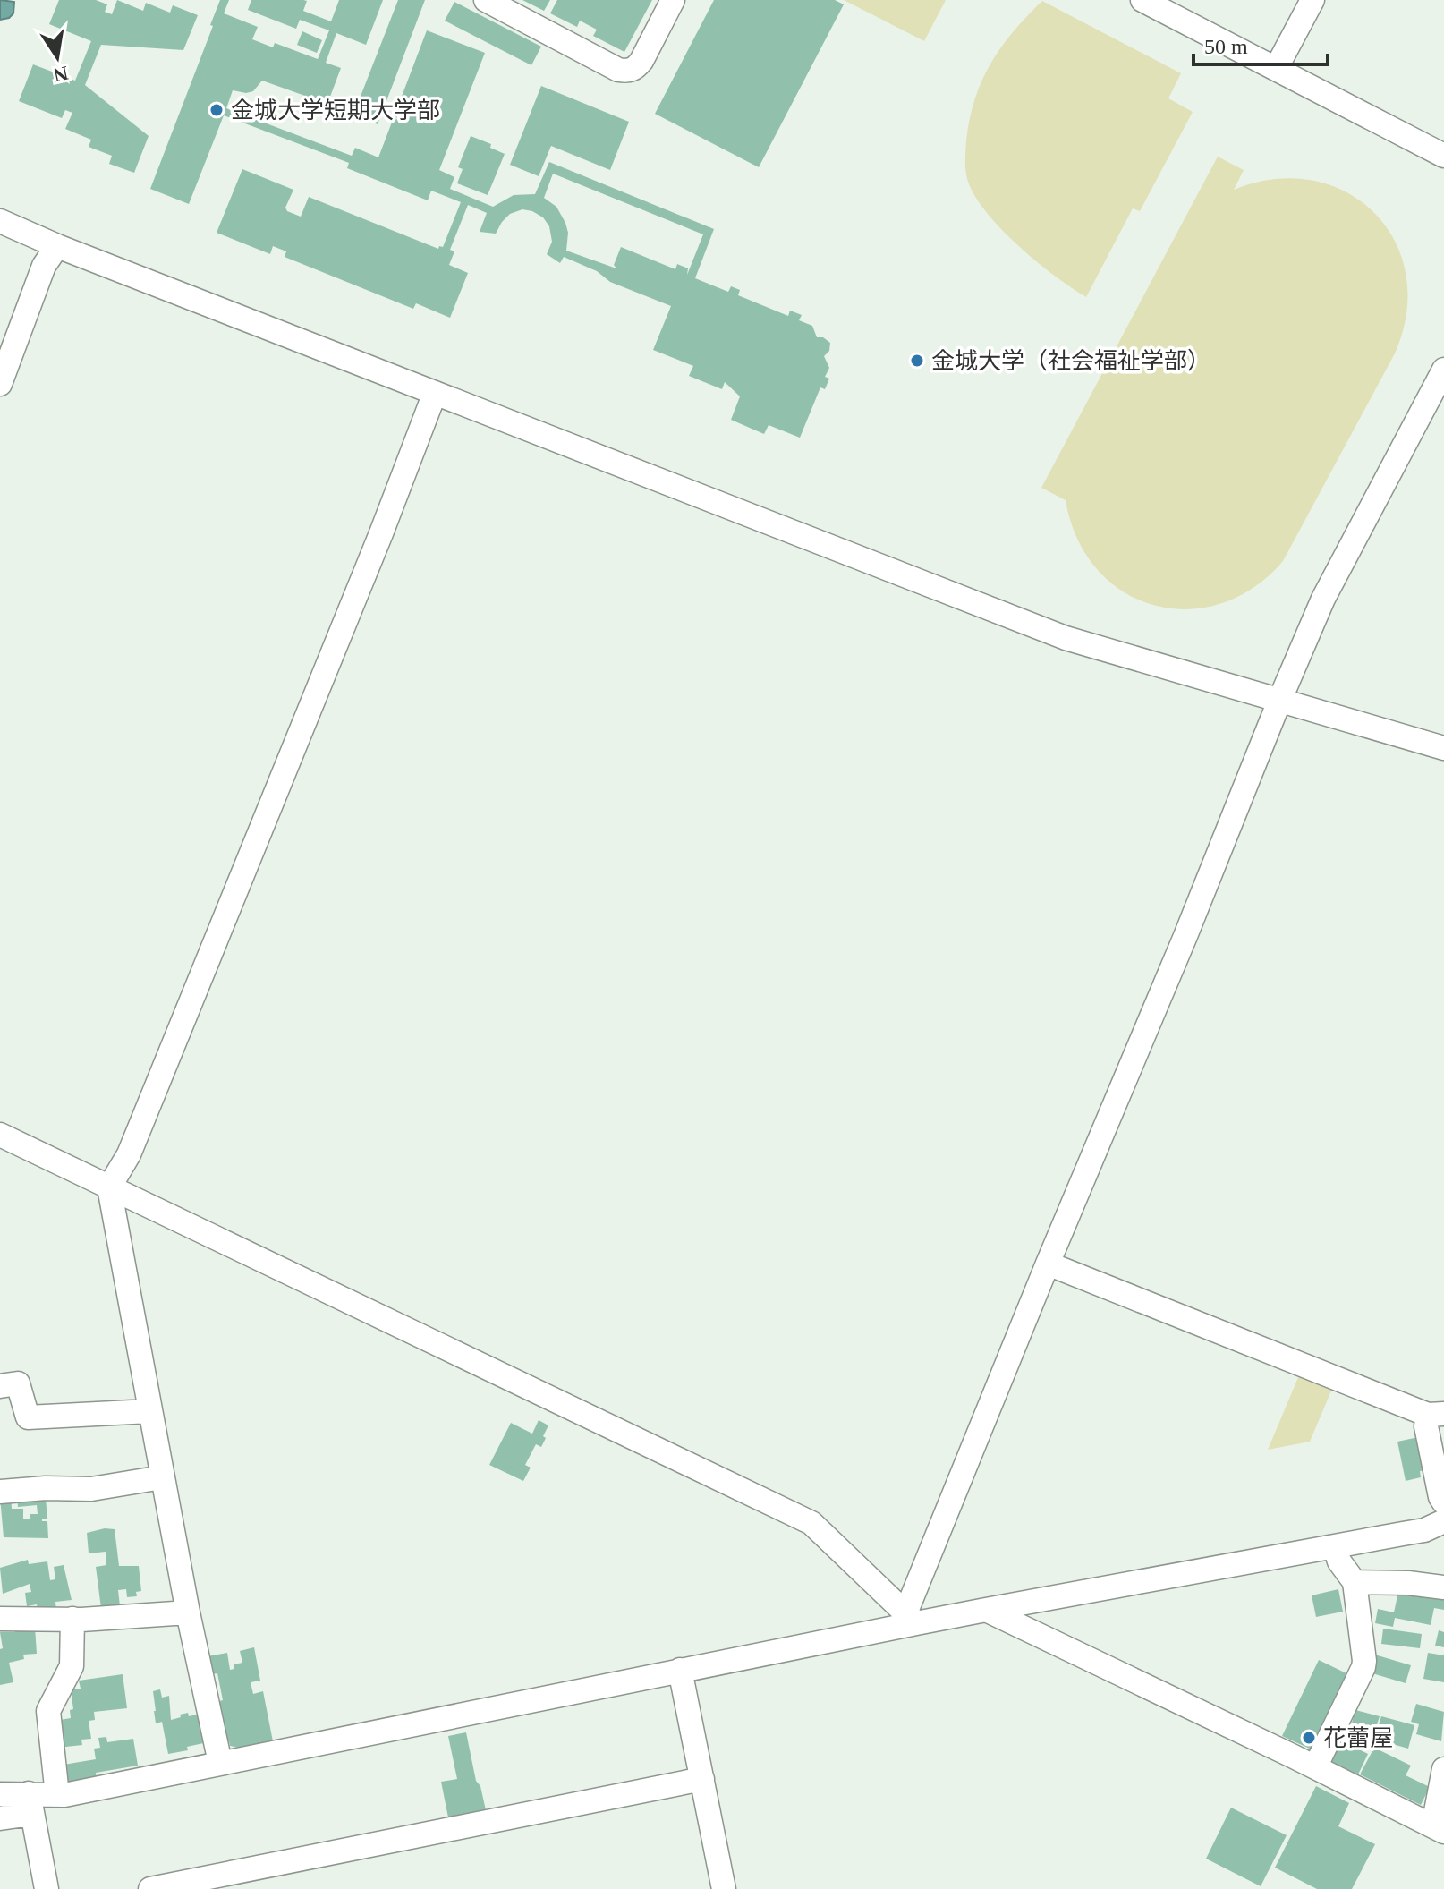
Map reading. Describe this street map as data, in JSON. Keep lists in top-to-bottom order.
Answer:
{
  "places": ["金城大学短期大学部", "金城大学（社会福祉学部）", "花蕾屋"],
  "scale_bar": "50 m",
  "north": "bottom"
}
